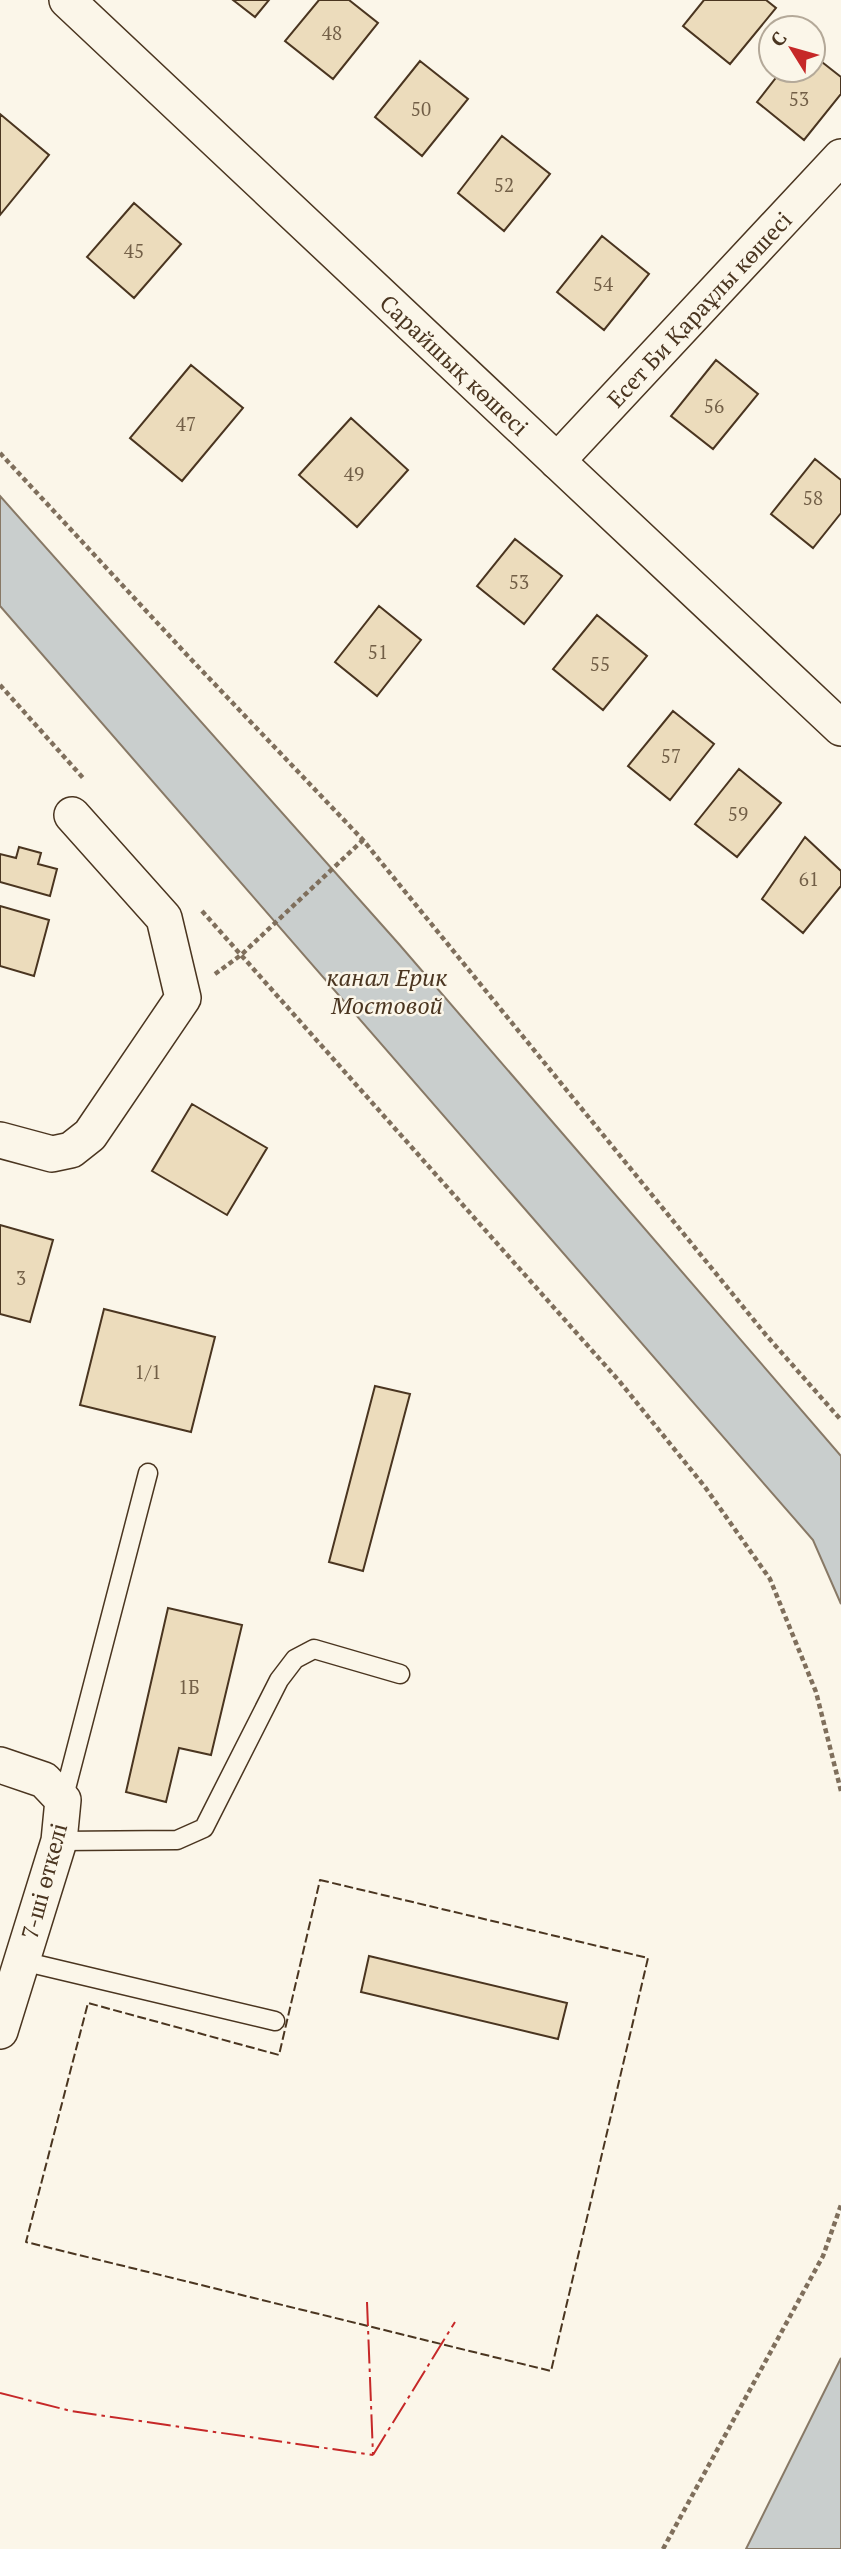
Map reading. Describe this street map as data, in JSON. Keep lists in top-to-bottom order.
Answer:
{
  "streets": {
    "street": ["Есет Би Қараұлы көшесі", "Сарайшық көшесі", "7-шi өткелi"]
  },
  "crossings": [
    ["Есет Би Қараұлы көшесі", "Сарайшық көшесі"]
  ],
  "water": ["канал Ерик Мостовой"],
  "house_numbers": [
    "48",
    "53",
    "50",
    "52",
    "45",
    "54",
    "56",
    "47",
    "49",
    "58",
    "53",
    "51",
    "55",
    "57",
    "59",
    "61",
    "3",
    "1/1",
    "1Б"
  ],
  "north": "top left"
}
